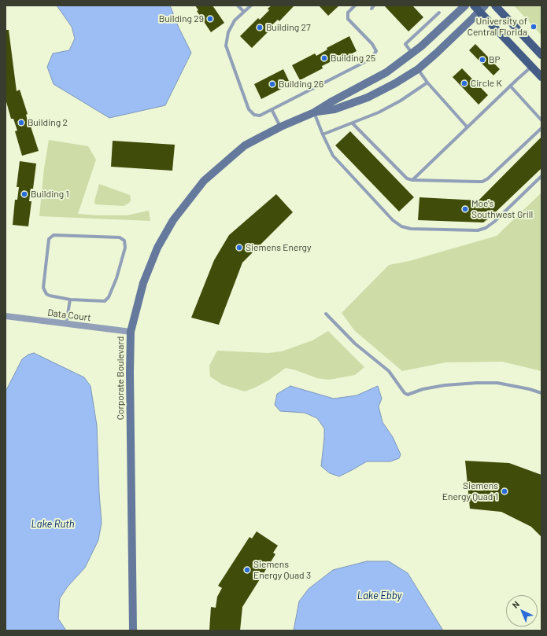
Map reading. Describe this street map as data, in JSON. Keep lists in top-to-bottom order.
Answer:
{
  "streets": {
    "street": ["Data Court", "Corporate Boulevard"]
  },
  "crossings": [
    ["Data Court", "Corporate Boulevard"]
  ],
  "water": ["Lake Ruth", "Lake Ebby"],
  "places": [
    "Building 29",
    "University of Central Florida",
    "Building 27",
    "Building 25",
    "BP",
    "Circle K",
    "Building 26",
    "Building 2",
    "Building 1",
    "Moe's Southwest Grill",
    "Siemens Energy",
    "Siemens Energy Quad 1",
    "Siemens Energy Quad 3"
  ],
  "north": "top left"
}
